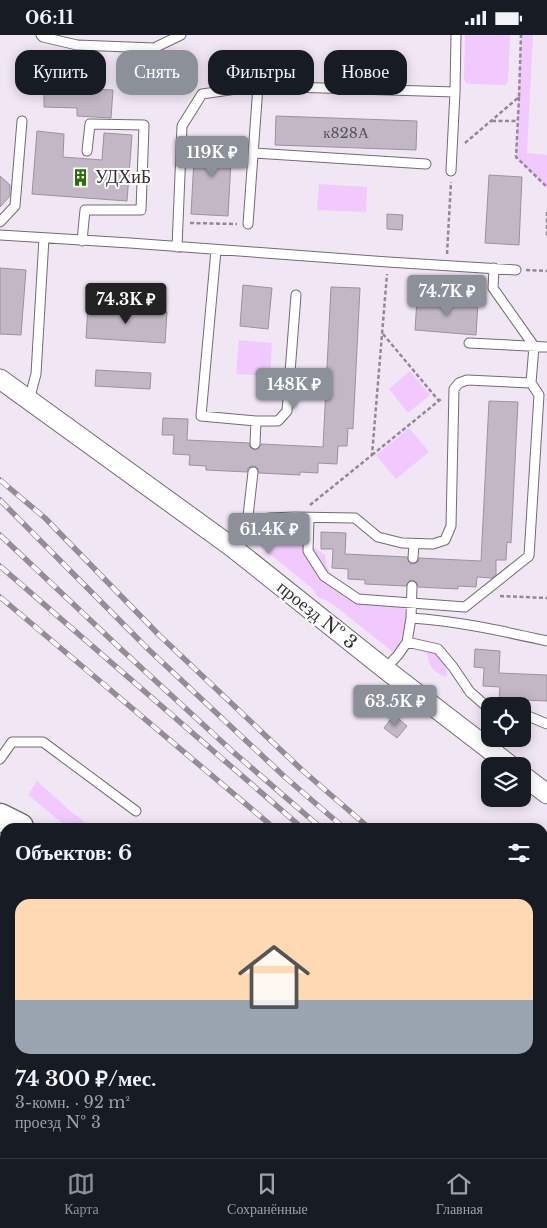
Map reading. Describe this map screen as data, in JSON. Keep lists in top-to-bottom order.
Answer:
{
  "streets": {
    "street": ["проезд № 3"]
  },
  "places": {
    "building": ["УДХиБ"]
  },
  "house_numbers": ["к828А"],
  "page": {
    "status": "06:11",
    "chip": [
      "Купить",
      "Снять",
      "Фильтры",
      "Новое"
    ],
    "price": [
      "119K ₽",
      "74.7K ₽",
      "74.3K ₽",
      "148K ₽",
      "61.4K ₽",
      "63.5K ₽"
    ],
    "heading": "Объектов: 6",
    "list": [
      {
        "name": "74 300 ₽/мес.",
        "note": "3-комн. · 92 m² · проезд № 3"
      }
    ],
    "tabs": ["Карта", "Сохранённые", "Главная"]
  }
}
